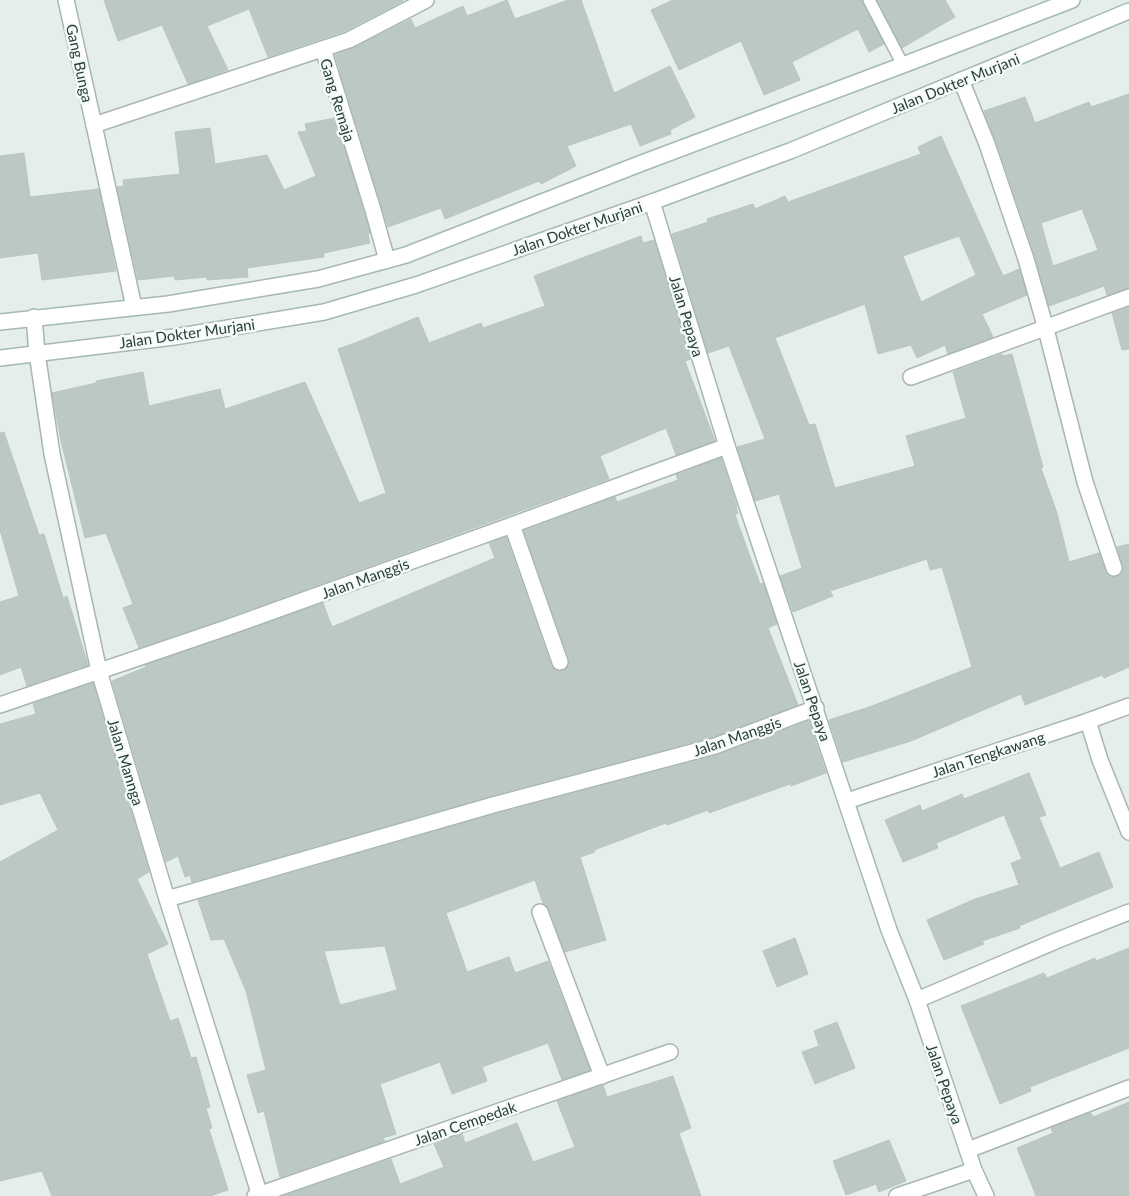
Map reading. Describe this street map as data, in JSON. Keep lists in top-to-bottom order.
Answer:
{
  "streets": {
    "street": [
      "Gang Bunga",
      "Jalan Dokter Murjani",
      "Gang Remaja",
      "Jalan Pepaya",
      "Jalan Manggis",
      "Jalan Tengkawang",
      "Jalan Mannga",
      "Jalan Cempedak"
    ]
  },
  "crossings": [
    ["Jalan Dokter Murjani", "Jalan Pepaya"],
    ["Jalan Dokter Murjani", "Jalan Mannga"],
    ["Jalan Pepaya", "Jalan Manggis"],
    ["Jalan Pepaya", "Jalan Tengkawang"],
    ["Jalan Manggis", "Jalan Mannga"],
    ["Jalan Mannga", "Jalan Cempedak"]
  ]
}
